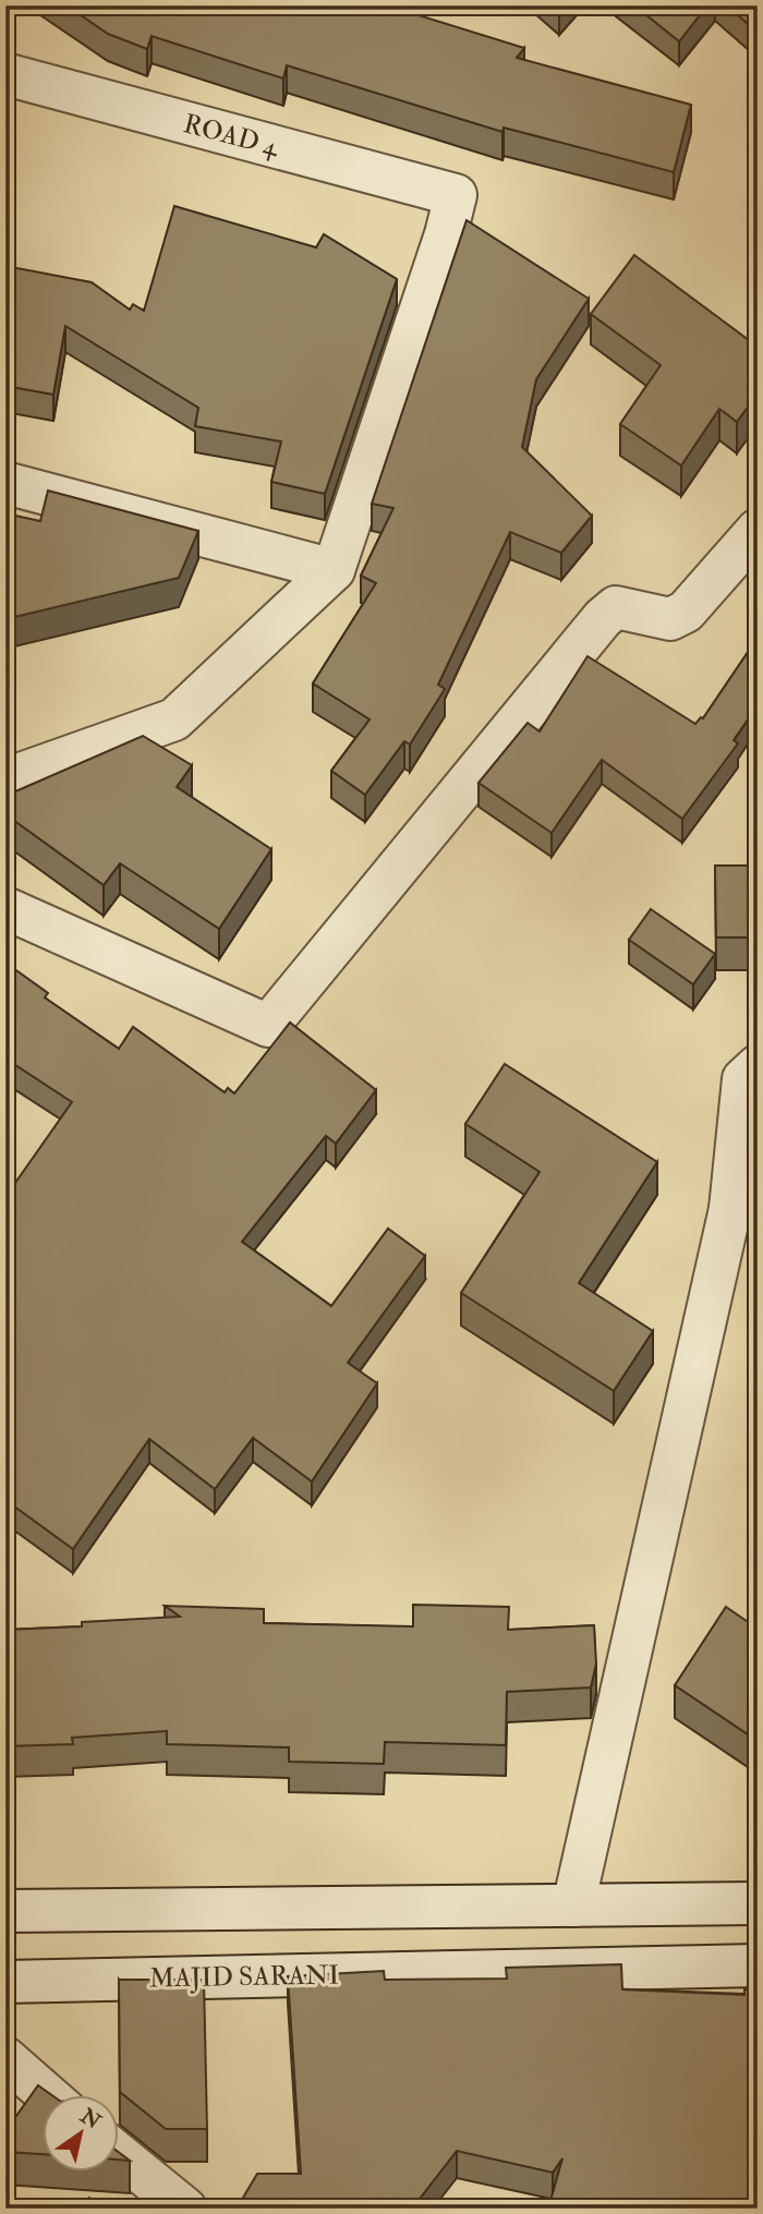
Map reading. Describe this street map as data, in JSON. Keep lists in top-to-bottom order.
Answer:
{
  "streets": {
    "street": ["ROAD 4", "MAJID SARANI"]
  },
  "north": "top right"
}
